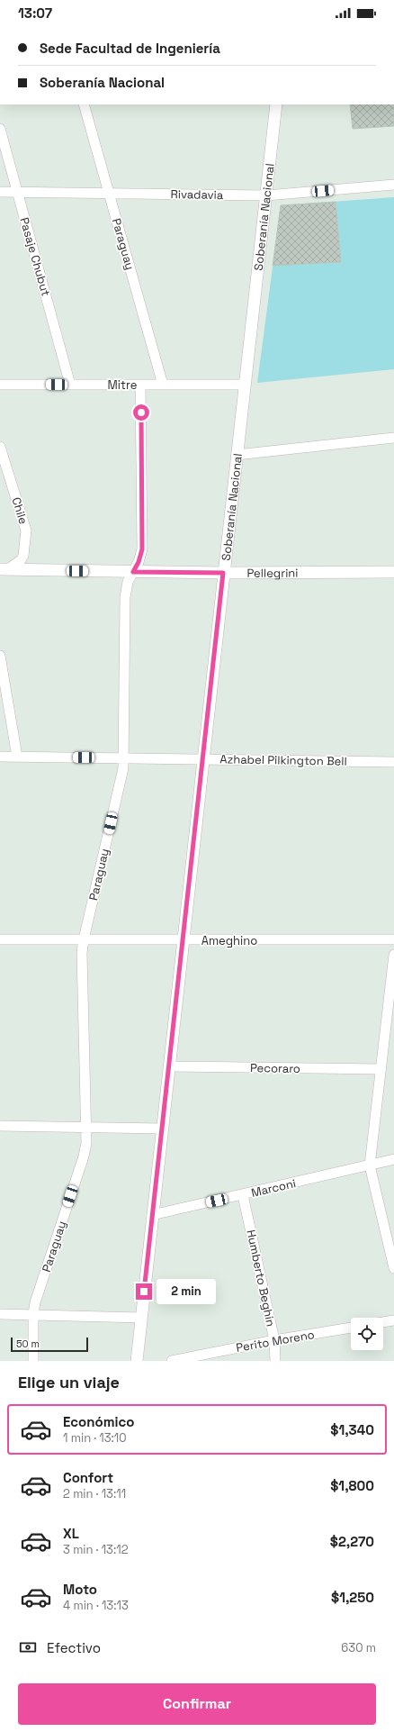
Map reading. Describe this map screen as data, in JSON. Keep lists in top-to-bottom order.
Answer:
{
  "streets": {
    "street": [
      "Rivadavia",
      "Soberanía Nacional",
      "Paraguay",
      "Pasaje Chubut",
      "Mitre",
      "Chile",
      "Pellegrini",
      "Azhabel Pilkington Bell",
      "Ameghino",
      "Pecoraro",
      "Marconi",
      "Humberto Beghin",
      "Perito Moreno"
    ]
  },
  "crossings": [
    ["Rivadavia", "Soberanía Nacional"],
    ["Rivadavia", "Paraguay"],
    ["Rivadavia", "Pasaje Chubut"],
    ["Soberanía Nacional", "Mitre"],
    ["Soberanía Nacional", "Pellegrini"],
    ["Soberanía Nacional", "Azhabel Pilkington Bell"],
    ["Soberanía Nacional", "Ameghino"],
    ["Soberanía Nacional", "Pecoraro"],
    ["Soberanía Nacional", "Marconi"],
    ["Paraguay", "Mitre"],
    ["Paraguay", "Pellegrini"],
    ["Paraguay", "Azhabel Pilkington Bell"],
    ["Paraguay", "Ameghino"],
    ["Pasaje Chubut", "Mitre"],
    ["Chile", "Pellegrini"],
    ["Marconi", "Humberto Beghin"],
    ["Humberto Beghin", "Perito Moreno"]
  ],
  "scale_bar": "50 m",
  "page": {
    "status": "13:07",
    "banner": ["Sede Facultad de Ingeniería", "Soberanía Nacional"],
    "bubble": "2 min",
    "scale": "50 m",
    "heading": "Elige un viaje",
    "list": [
      {
        "name": "Económico",
        "note": "1 min · 13:10",
        "value": "$1,340"
      },
      {
        "name": "Confort",
        "note": "2 min · 13:11",
        "value": "$1,800"
      },
      {
        "name": "XL",
        "note": "3 min · 13:12",
        "value": "$2,270"
      },
      {
        "name": "Moto",
        "note": "4 min · 13:13",
        "value": "$1,250"
      }
    ],
    "pay": ["Efectivo", "630 m"],
    "buttons": "Confirmar"
  }
}
